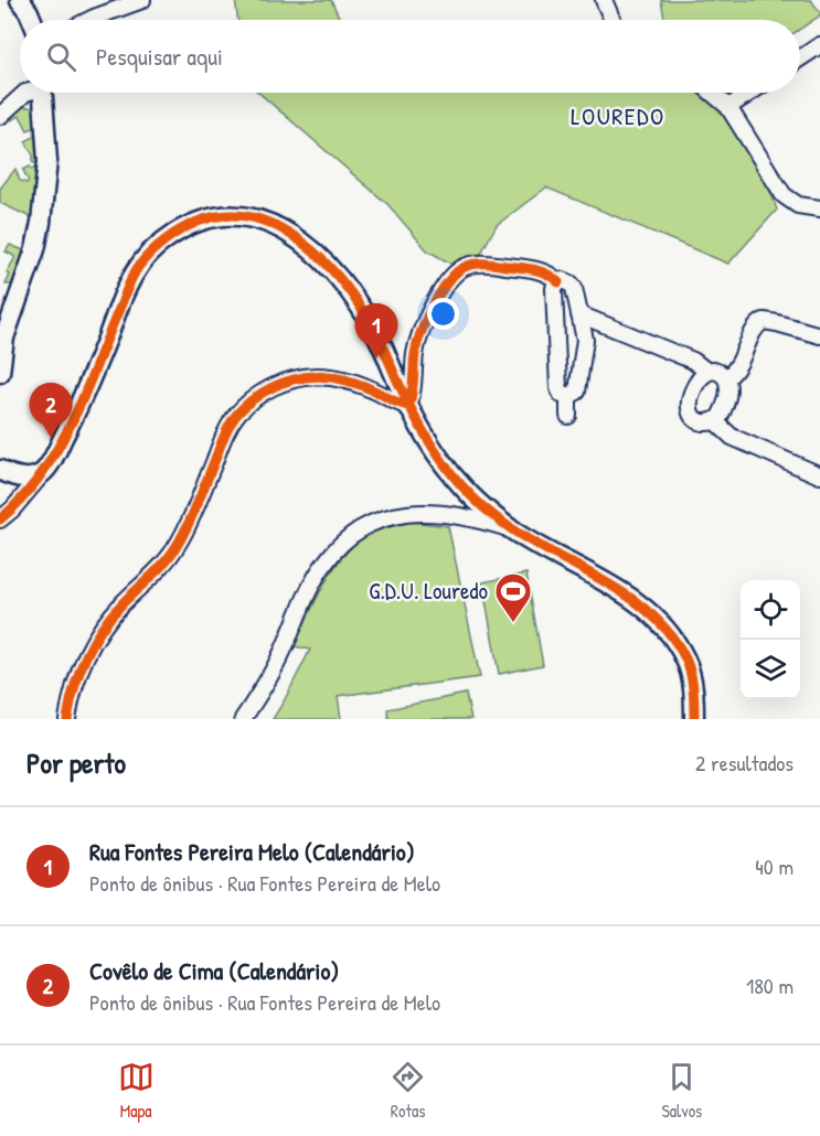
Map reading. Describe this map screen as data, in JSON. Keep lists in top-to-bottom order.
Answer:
{
  "districts": ["LOUREDO"],
  "places": {
    "sports": ["G.D.U. Louredo"]
  },
  "page": {
    "search": "Pesquisar aqui",
    "pins": ["1", "2"],
    "heading": ["Por perto", "2 resultados"],
    "list": [
      {
        "mark": "1",
        "name": "Rua Fontes Pereira Melo (Calendário)",
        "note": "Ponto de ônibus · Rua Fontes Pereira de Melo",
        "value": "40 m"
      },
      {
        "mark": "2",
        "name": "Covêlo de Cima (Calendário)",
        "note": "Ponto de ônibus · Rua Fontes Pereira de Melo",
        "value": "180 m"
      }
    ],
    "nav": ["Mapa", "Rotas", "Salvos"]
  }
}
